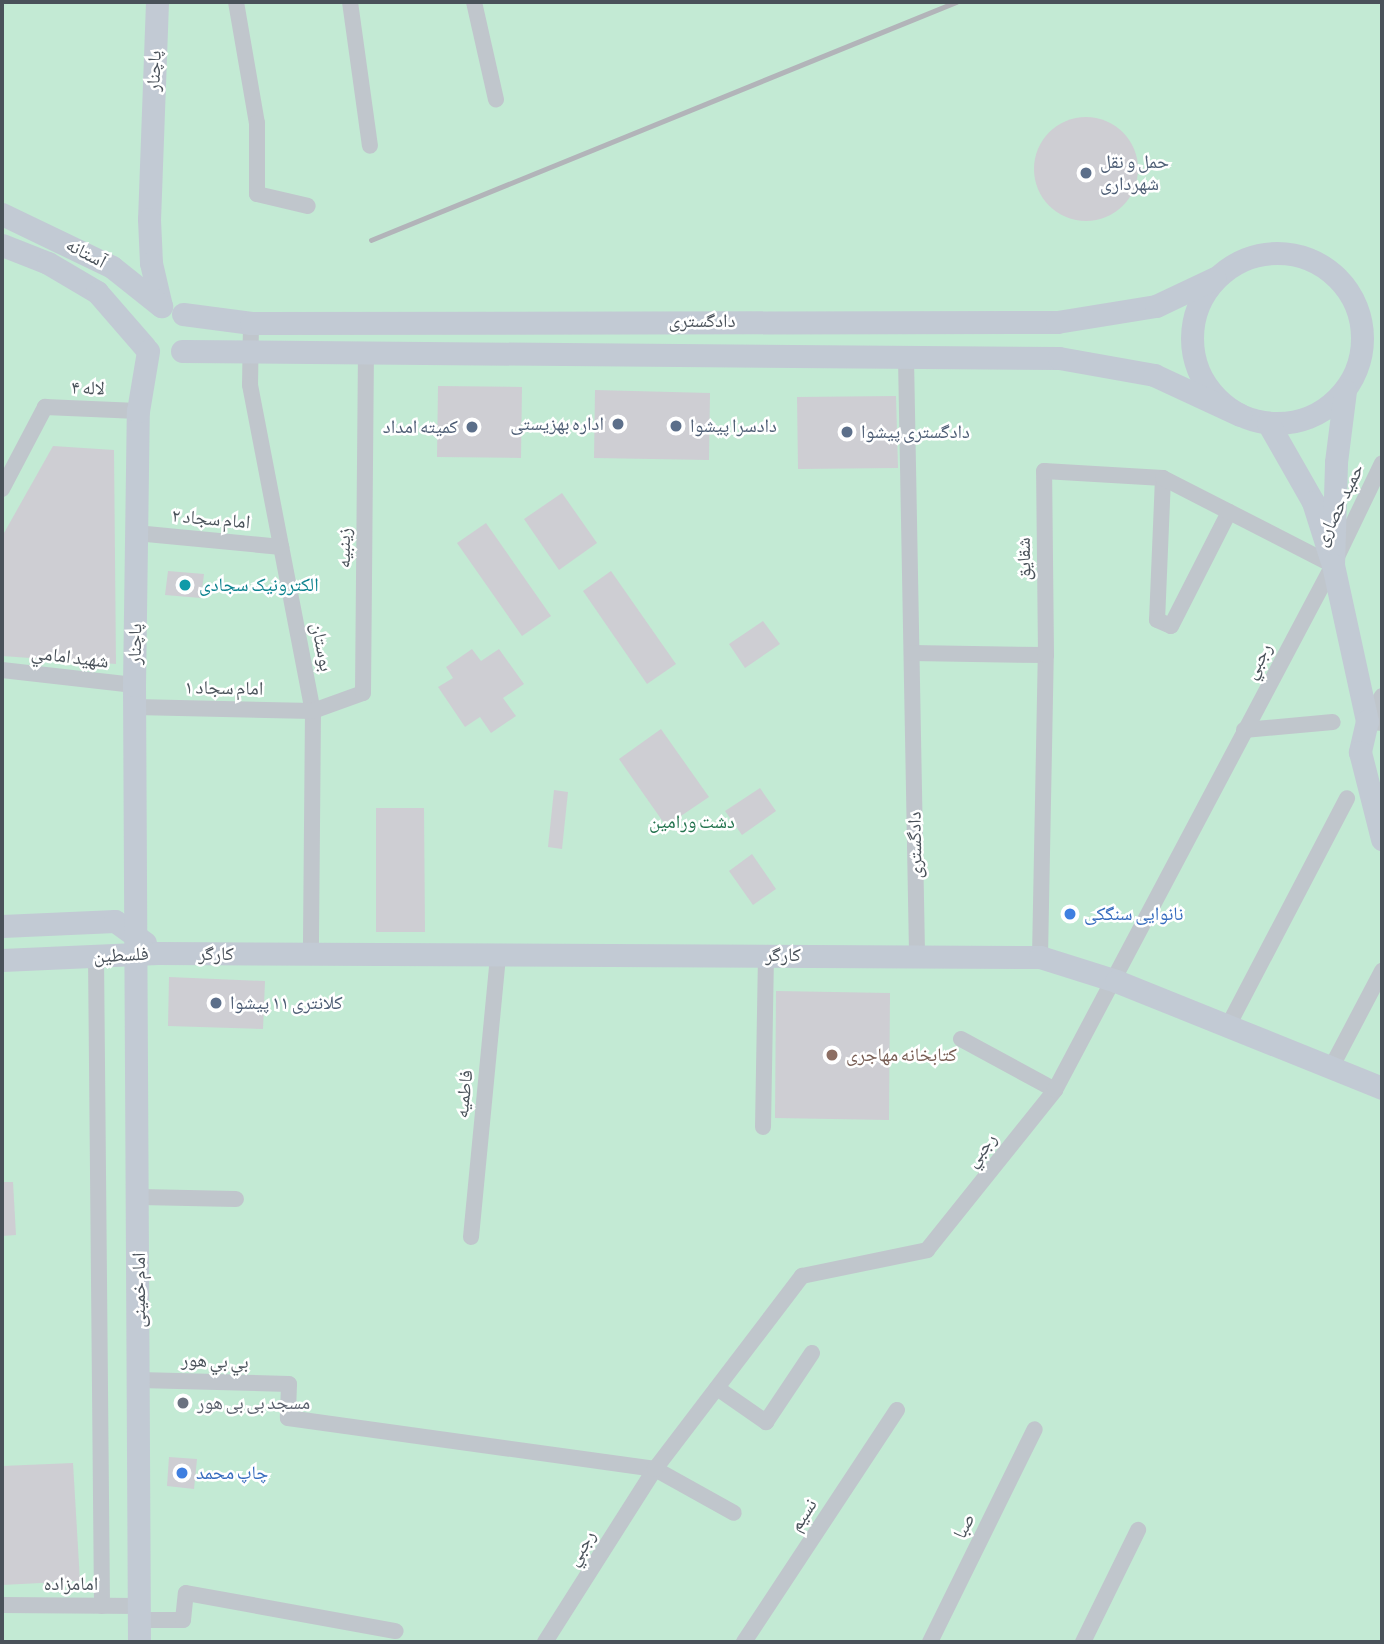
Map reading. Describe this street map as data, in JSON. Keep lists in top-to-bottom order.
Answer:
{
  "streets": {
    "main road": [
      "پاچنار",
      "آستانه",
      "دادگستری",
      "کارگر",
      "فلسطین",
      "امام خمینی"
    ],
    "street": [
      "لاله ۴",
      "حمید حصاری",
      "امام سجاد ۲",
      "زينبيه",
      "شقايق",
      "بوستان",
      "شهيد امامي",
      "رجبي",
      "امام سجاد ۱",
      "فاطميه",
      "بي بي هور",
      "نسيم",
      "صبا",
      "امامزاده"
    ]
  },
  "crossings": [
    ["پاچنار", "آستانه"],
    ["پاچنار", "دادگستری"],
    ["پاچنار", "لاله ۴"],
    ["پاچنار", "امام سجاد ۲"],
    ["پاچنار", "شهيد امامي"],
    ["پاچنار", "امام سجاد ۱"],
    ["پاچنار", "کارگر"],
    ["پاچنار", "فلسطین"],
    ["پاچنار", "امام خمینی"],
    ["آستانه", "دادگستری"],
    ["دادگستری", "زينبيه"],
    ["دادگستری", "بوستان"],
    ["دادگستری", "کارگر"],
    ["حمید حصاری", "شقايق"],
    ["حمید حصاری", "رجبي"],
    ["امام سجاد ۲", "بوستان"],
    ["زينبيه", "بوستان"],
    ["زينبيه", "امام سجاد ۱"],
    ["شقايق", "رجبي"],
    ["شقايق", "کارگر"],
    ["بوستان", "امام سجاد ۱"],
    ["بوستان", "کارگر"],
    ["شهيد امامي", "امام سجاد ۱"],
    ["رجبي", "کارگر"],
    ["رجبي", "بي بي هور"],
    ["کارگر", "فلسطین"],
    ["کارگر", "فاطميه"],
    ["کارگر", "امام خمینی"],
    ["فلسطین", "امام خمینی"],
    ["امام خمینی", "بي بي هور"],
    ["امام خمینی", "امامزاده"]
  ],
  "parks": ["دشت ورامین"],
  "places": [
    "حمل و نقل شهرداری",
    "اداره بهزیستی",
    "دادسرا پیشوا",
    "کمیته امداد",
    "دادگستری پیشوا",
    "الکترونیک سجادی",
    "نانوایی سنگکی",
    "کلانتری ۱۱ پیشوا",
    "کتابخانه مهاجری",
    "مسجد بی بی هور",
    "چاپ محمد"
  ]
}
